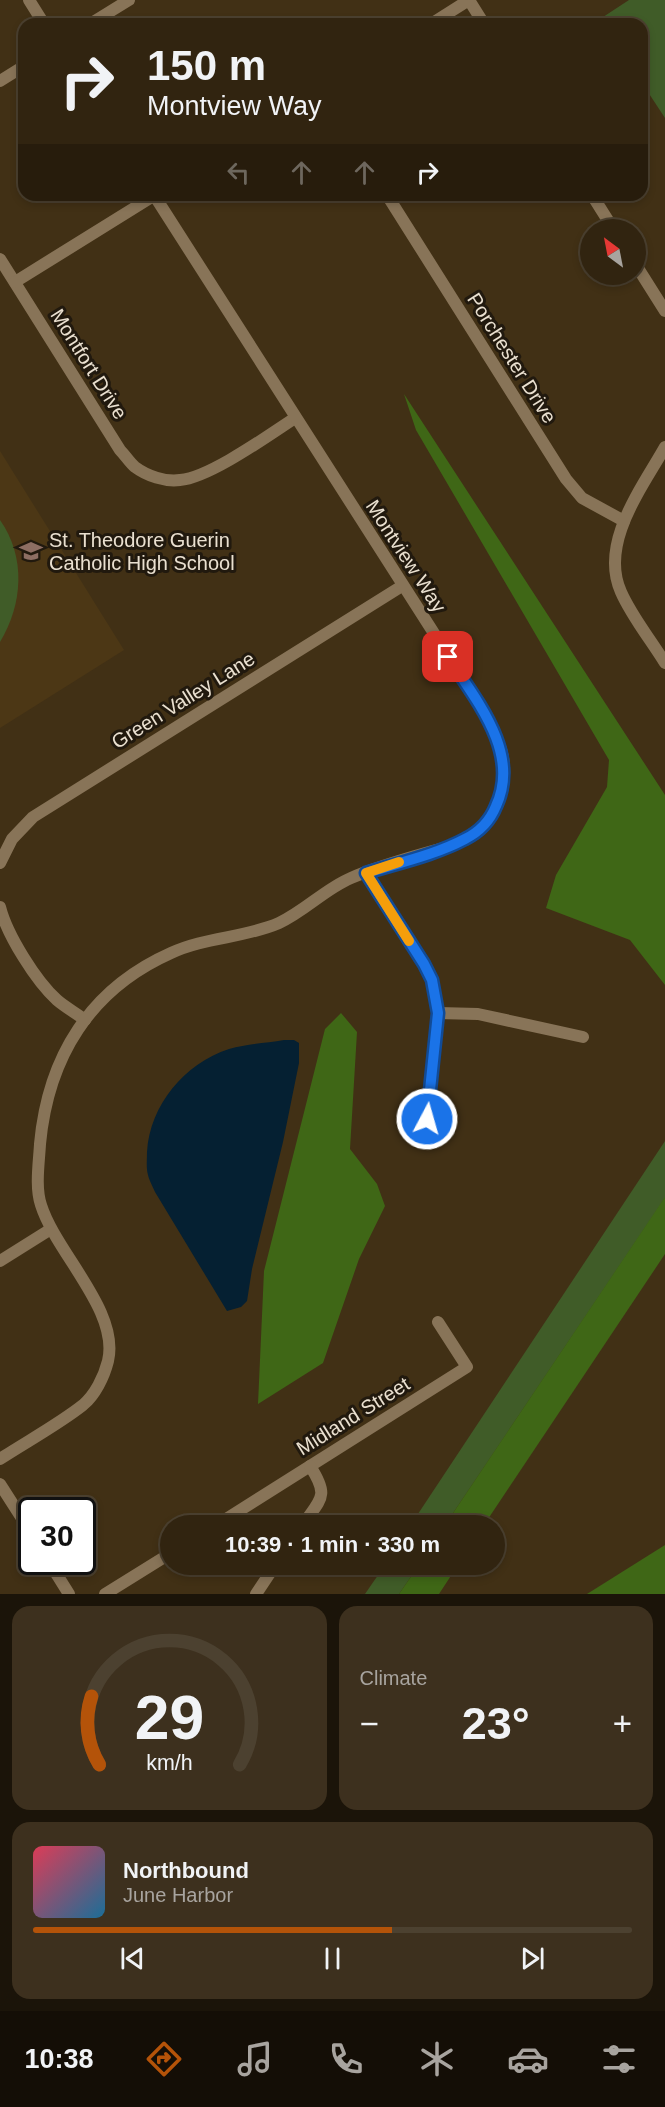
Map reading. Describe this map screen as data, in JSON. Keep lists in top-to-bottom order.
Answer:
{
  "streets": {
    "street": [
      "Porchester Drive",
      "Montfort Drive",
      "Montview Way",
      "Green Valley Lane",
      "Midland Street"
    ]
  },
  "crossings": [
    ["Montfort Drive", "Montview Way"],
    ["Montview Way", "Green Valley Lane"]
  ],
  "places": {
    "school or university": ["St. Theodore Guerin Catholic High School"]
  },
  "north": "top left",
  "page": {
    "turn": ["150 m", "Montview Way"],
    "limit": "30",
    "trip": "10:39 · 1 min · 330 m",
    "tile": "Climate",
    "heat": ["−", "23°", "+"],
    "song": ["Northbound", "June Harbor"],
    "tabs": "10:38",
    "gauge": ["29", "km/h"]
  }
}
